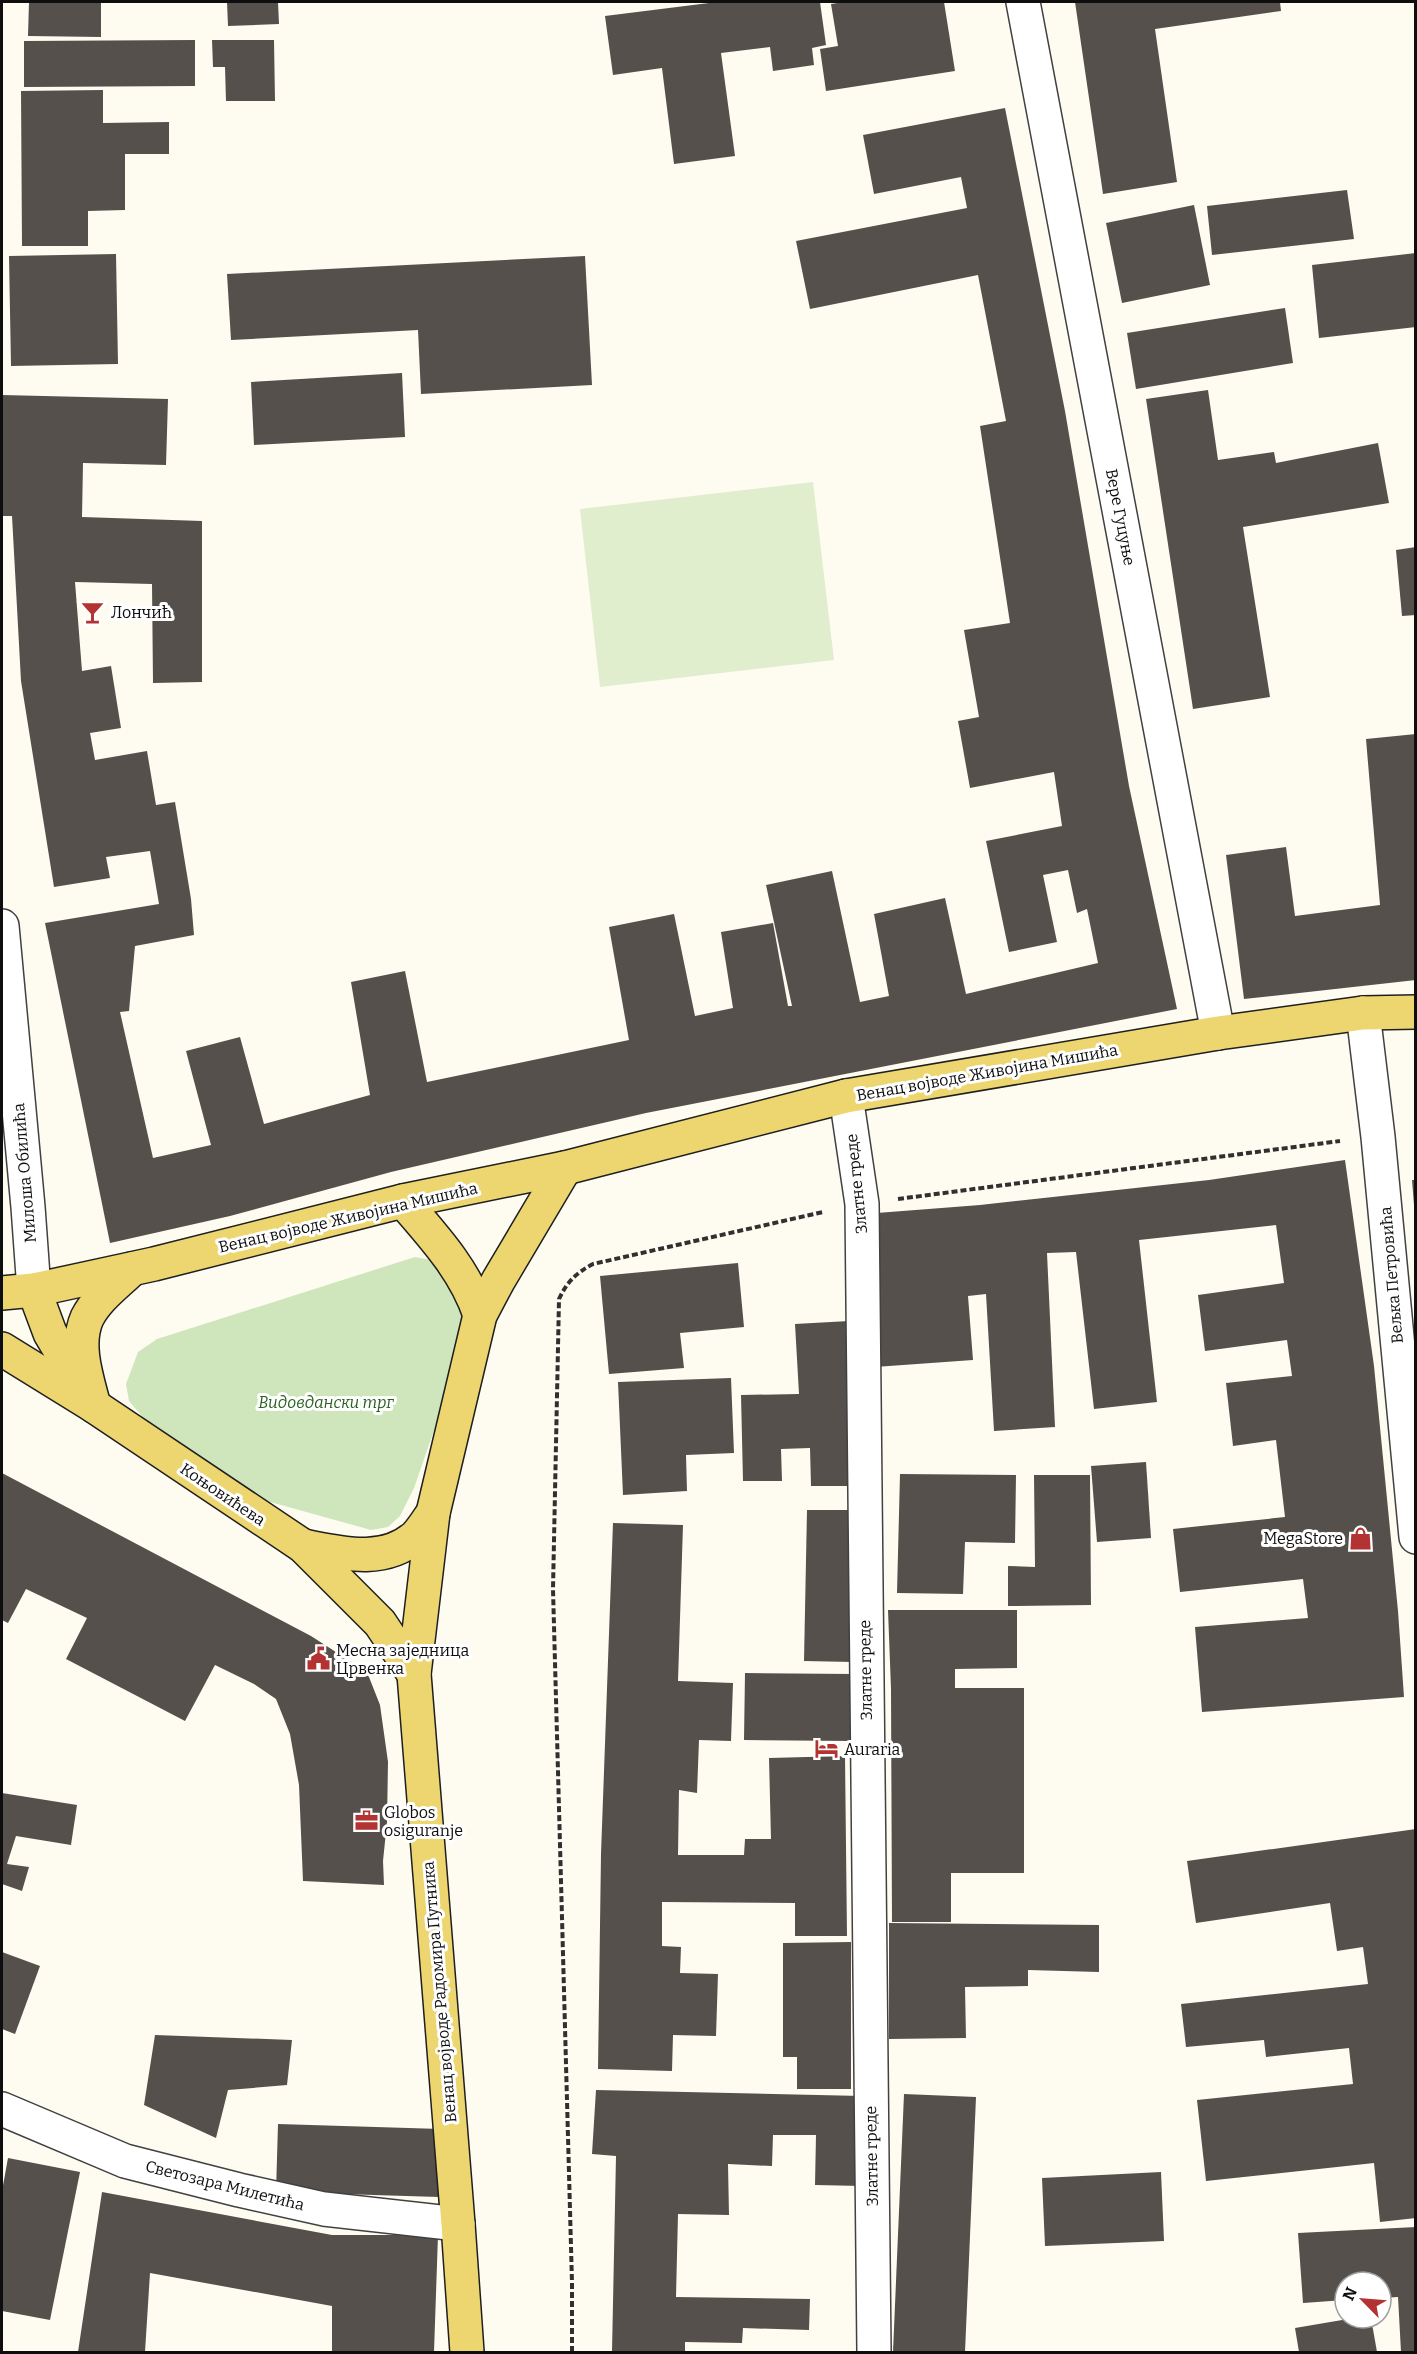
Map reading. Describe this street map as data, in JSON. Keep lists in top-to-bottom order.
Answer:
{
  "streets": {
    "main road": [
      "Венац војводе Живојина Мишића",
      "Милоша Обилића",
      "Коњовићева",
      "Венац војводе Радомира Путника"
    ],
    "street": [
      "Вере Гуцуње",
      "Златне греде",
      "Вељка Петровића",
      "Светозара Милетића"
    ]
  },
  "crossings": [
    ["Вере Гуцуње", "Венац војводе Живојина Мишића"],
    ["Венац војводе Живојина Мишића", "Златне греде"],
    ["Венац војводе Живојина Мишића", "Вељка Петровића"],
    ["Милоша Обилића", "Коњовићева"],
    ["Коњовићева", "Венац војводе Радомира Путника"],
    ["Венац војводе Радомира Путника", "Светозара Милетића"]
  ],
  "parks": ["Видовдански трг"],
  "places": {
    "bar": ["Лончић"],
    "shop": ["MegaStore"],
    "public building": ["Месна заједница Црвенка"],
    "hotel": ["Auraria"],
    "office": ["Globos osiguranje"]
  },
  "north": "top left"
}
